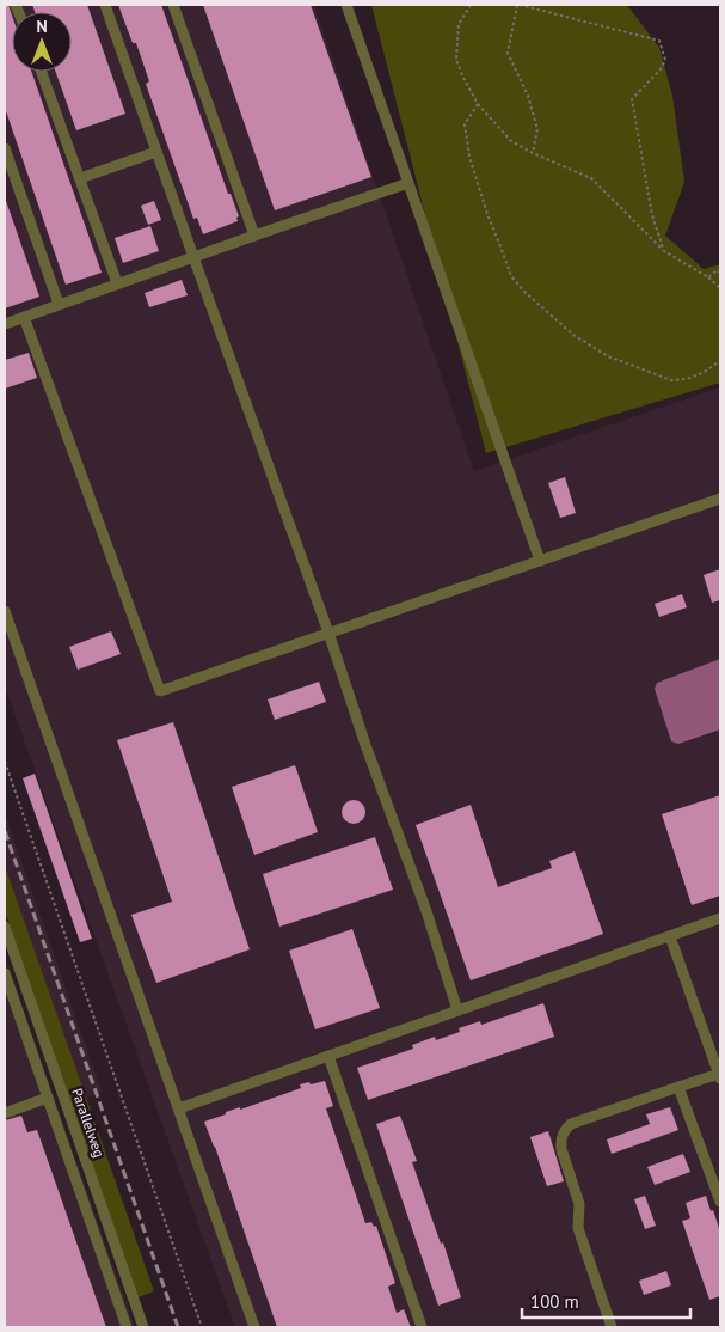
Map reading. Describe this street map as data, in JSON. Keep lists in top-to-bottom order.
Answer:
{
  "streets": {
    "street": ["Parallelweg"]
  },
  "scale_bar": "100 m",
  "north": "top"
}
